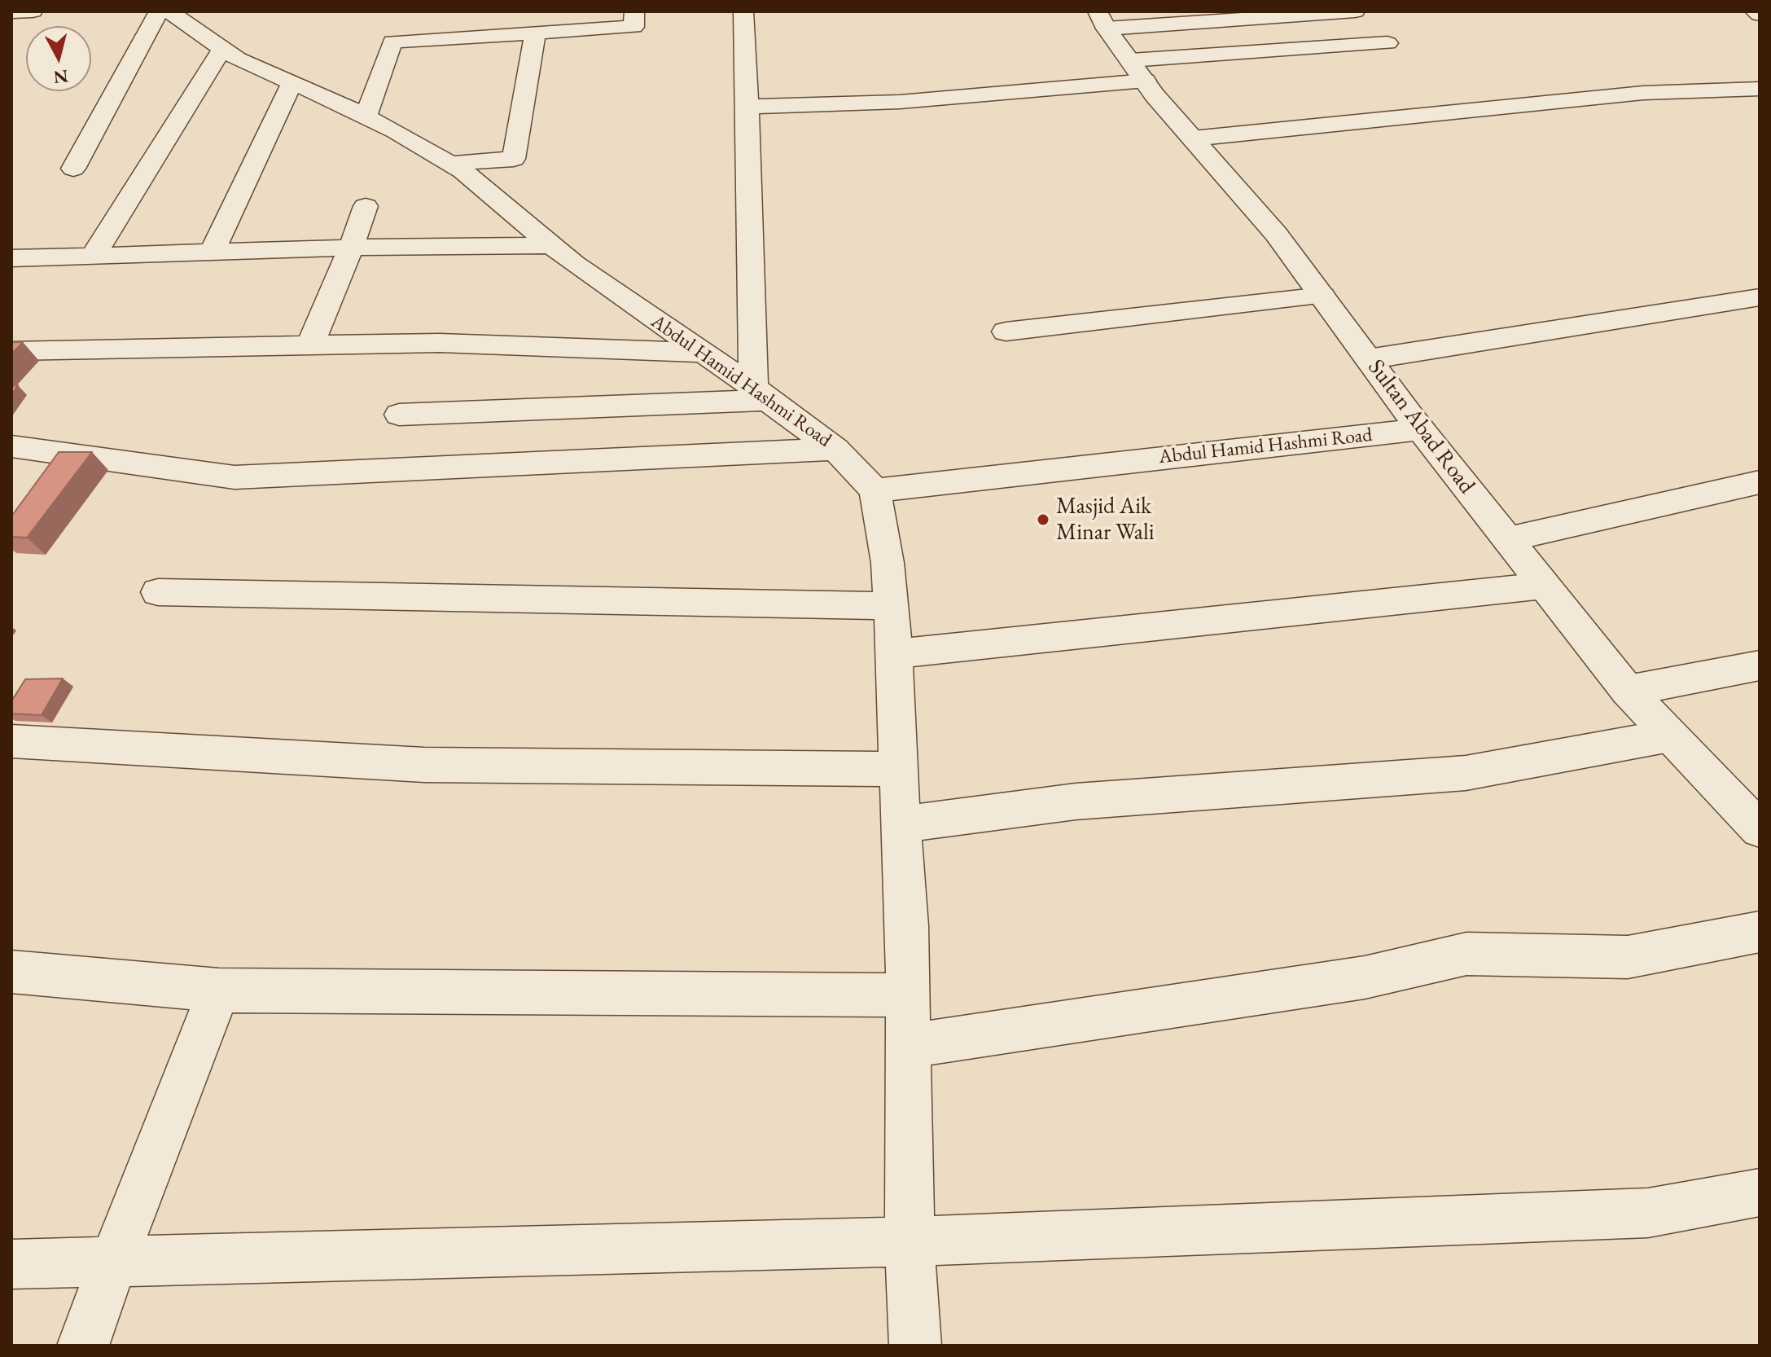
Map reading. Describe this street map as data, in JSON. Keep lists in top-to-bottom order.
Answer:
{
  "streets": {
    "street": ["Abdul Hamid Hashmi Road", "Sultan Abad Road"]
  },
  "crossings": [
    ["Abdul Hamid Hashmi Road", "Sultan Abad Road"]
  ],
  "places": ["Masjid Aik Minar Wali"],
  "north": "bottom"
}
